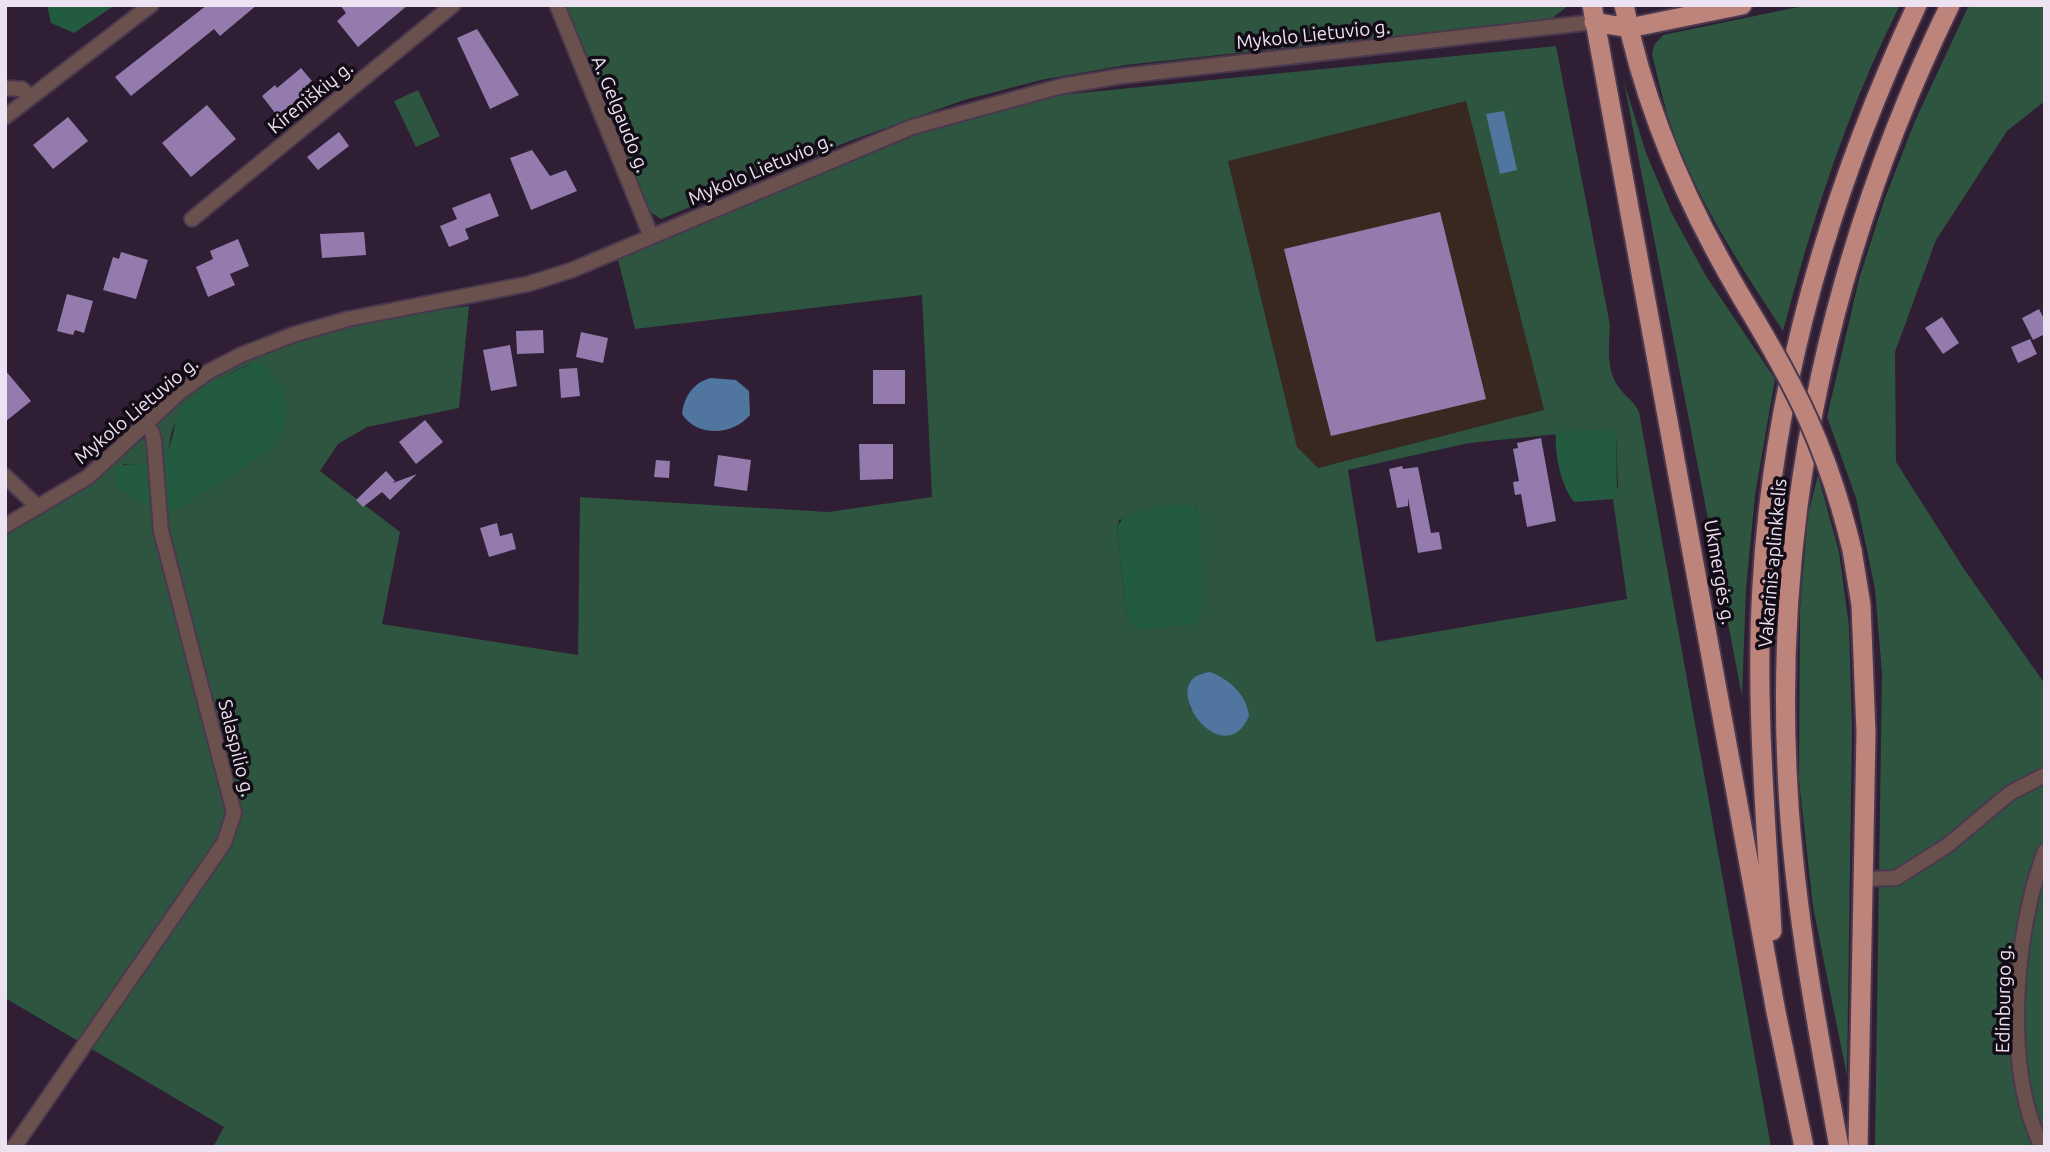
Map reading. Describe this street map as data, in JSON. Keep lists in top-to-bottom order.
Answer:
{
  "streets": {
    "highway": ["Vakarinis aplinkkelis", "Ukmergės g."],
    "street": [
      "Mykolo Lietuvio g.",
      "Kireniškių g.",
      "A. Gelgaudo g.",
      "Salaspilio g.",
      "Edinburgo g."
    ]
  },
  "crossings": [
    ["Mykolo Lietuvio g.", "A. Gelgaudo g."],
    ["Mykolo Lietuvio g.", "Ukmergės g."],
    ["Mykolo Lietuvio g.", "Salaspilio g."],
    ["Vakarinis aplinkkelis", "Ukmergės g."]
  ]
}
